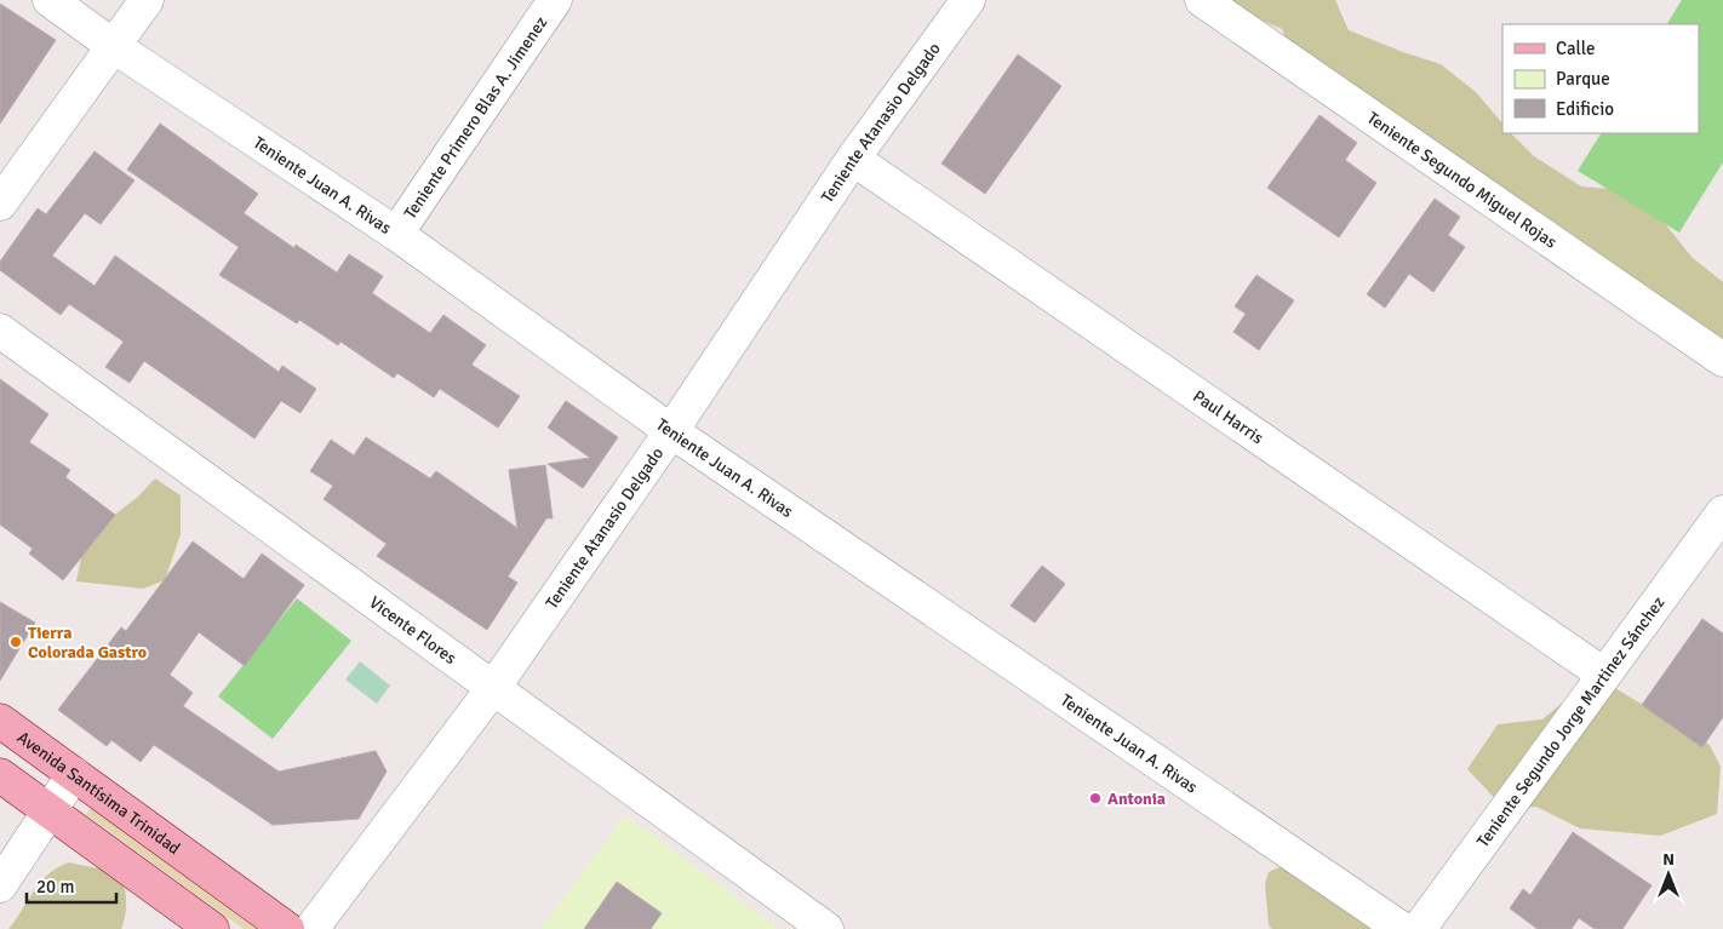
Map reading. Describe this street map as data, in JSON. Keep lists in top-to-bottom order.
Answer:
{
  "streets": {
    "main road": ["Avenida Santísima Trinidad"],
    "street": [
      "Teniente Primero Blas A. Jimenez",
      "Teniente Atanasio Delgado",
      "Teniente Segundo Miguel Rojas",
      "Teniente Juan A. Rivas",
      "Paul Harris",
      "Vicente Flores",
      "Teniente Segundo Jorge Martinez Sánchez"
    ]
  },
  "crossings": [
    ["Teniente Primero Blas A. Jimenez", "Teniente Juan A. Rivas"],
    ["Teniente Atanasio Delgado", "Teniente Juan A. Rivas"],
    ["Teniente Atanasio Delgado", "Paul Harris"],
    ["Teniente Atanasio Delgado", "Vicente Flores"],
    ["Paul Harris", "Teniente Segundo Jorge Martinez Sánchez"]
  ],
  "places": ["Tierra Colorada Gastro", "Antonia"],
  "legend": ["Calle", "Parque", "Edificio"],
  "scale_bar": "20 m",
  "north": "top"
}
